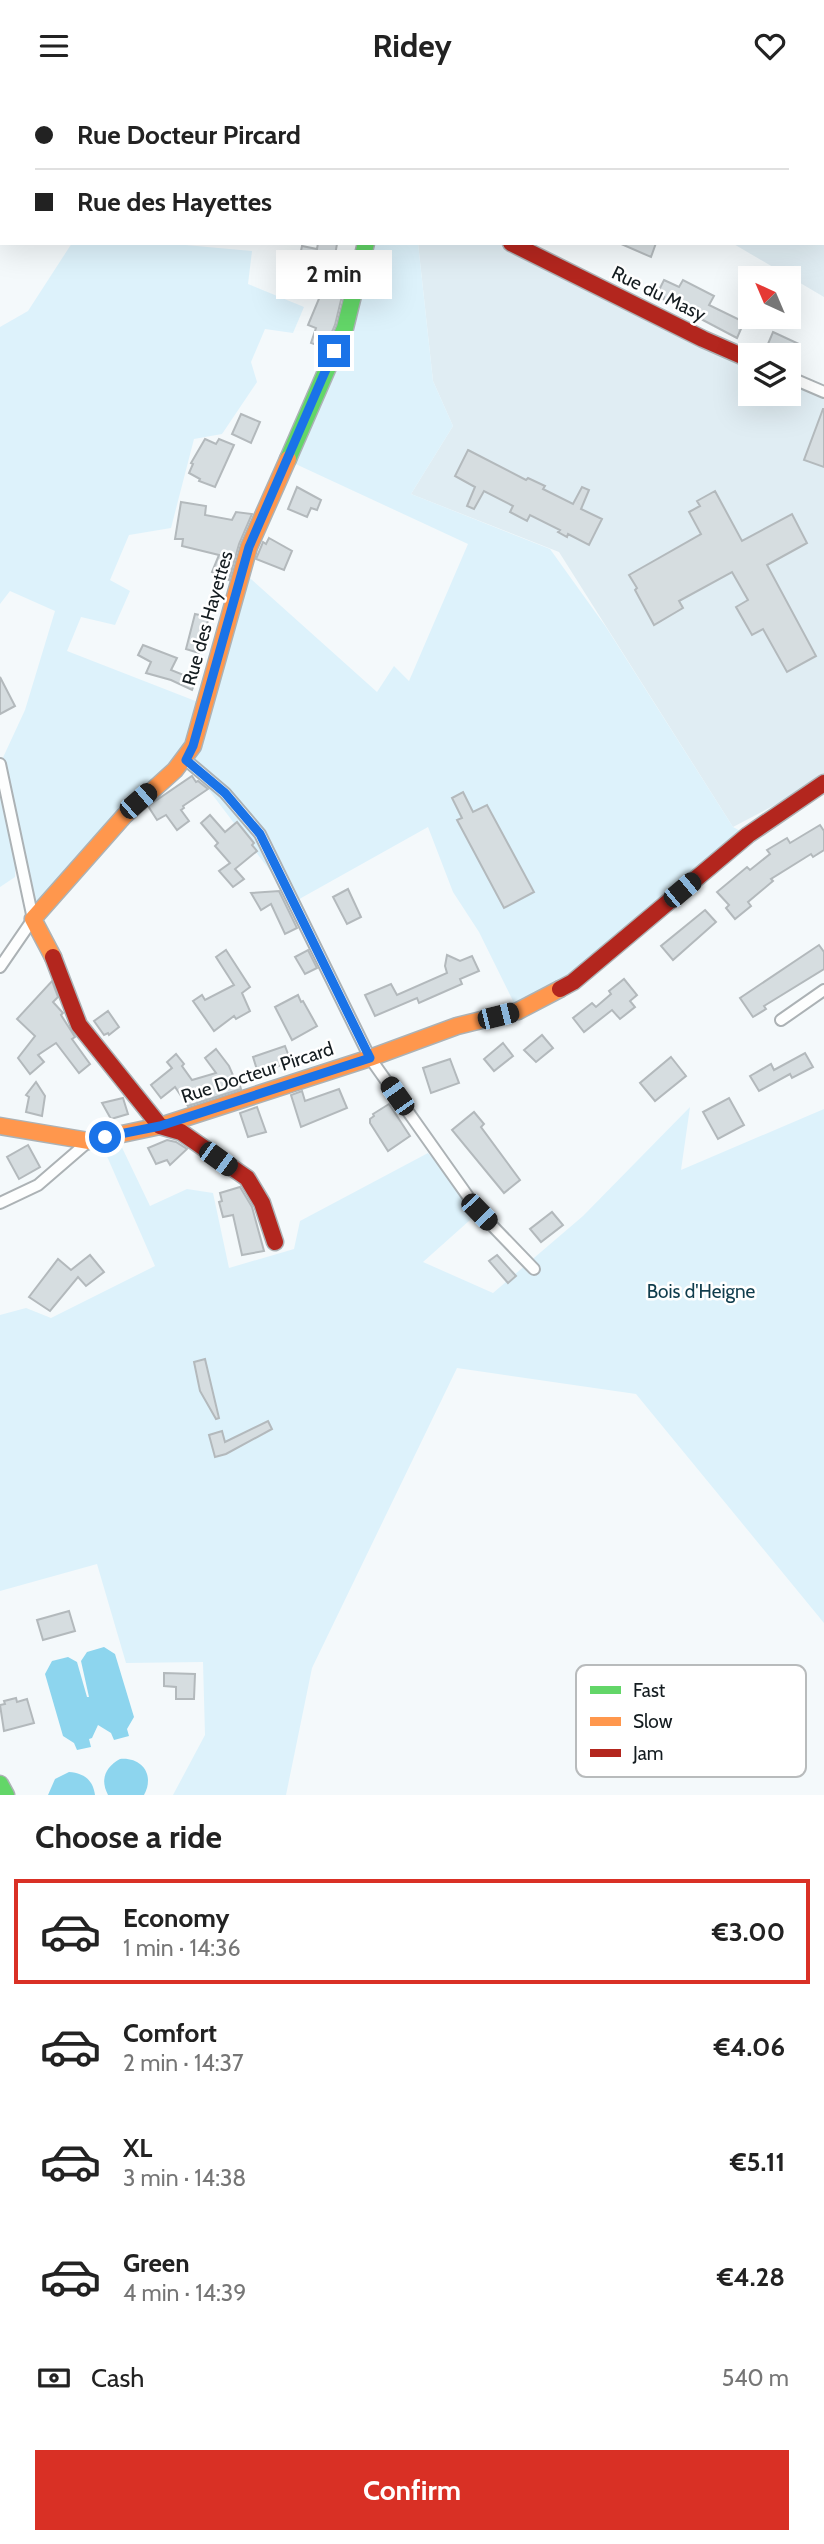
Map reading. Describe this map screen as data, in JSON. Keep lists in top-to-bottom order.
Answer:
{
  "streets": {
    "street": ["Rue du Masy", "Rue des Hayettes", "Rue Docteur Pircard"]
  },
  "parks": ["Bois d'Heigne"],
  "legend": ["Fast", "Slow", "Jam"],
  "north": "top left",
  "page": {
    "header": "Ridey",
    "banner": ["Rue Docteur Pircard", "Rue des Hayettes"],
    "bubble": "2 min",
    "heading": "Choose a ride",
    "list": [
      {
        "name": "Economy",
        "note": "1 min · 14:36",
        "value": "€3.00"
      },
      {
        "name": "Comfort",
        "note": "2 min · 14:37",
        "value": "€4.06"
      },
      {
        "name": "XL",
        "note": "3 min · 14:38",
        "value": "€5.11"
      },
      {
        "name": "Green",
        "note": "4 min · 14:39",
        "value": "€4.28"
      }
    ],
    "pay": ["Cash", "540 m"],
    "buttons": "Confirm"
  }
}
